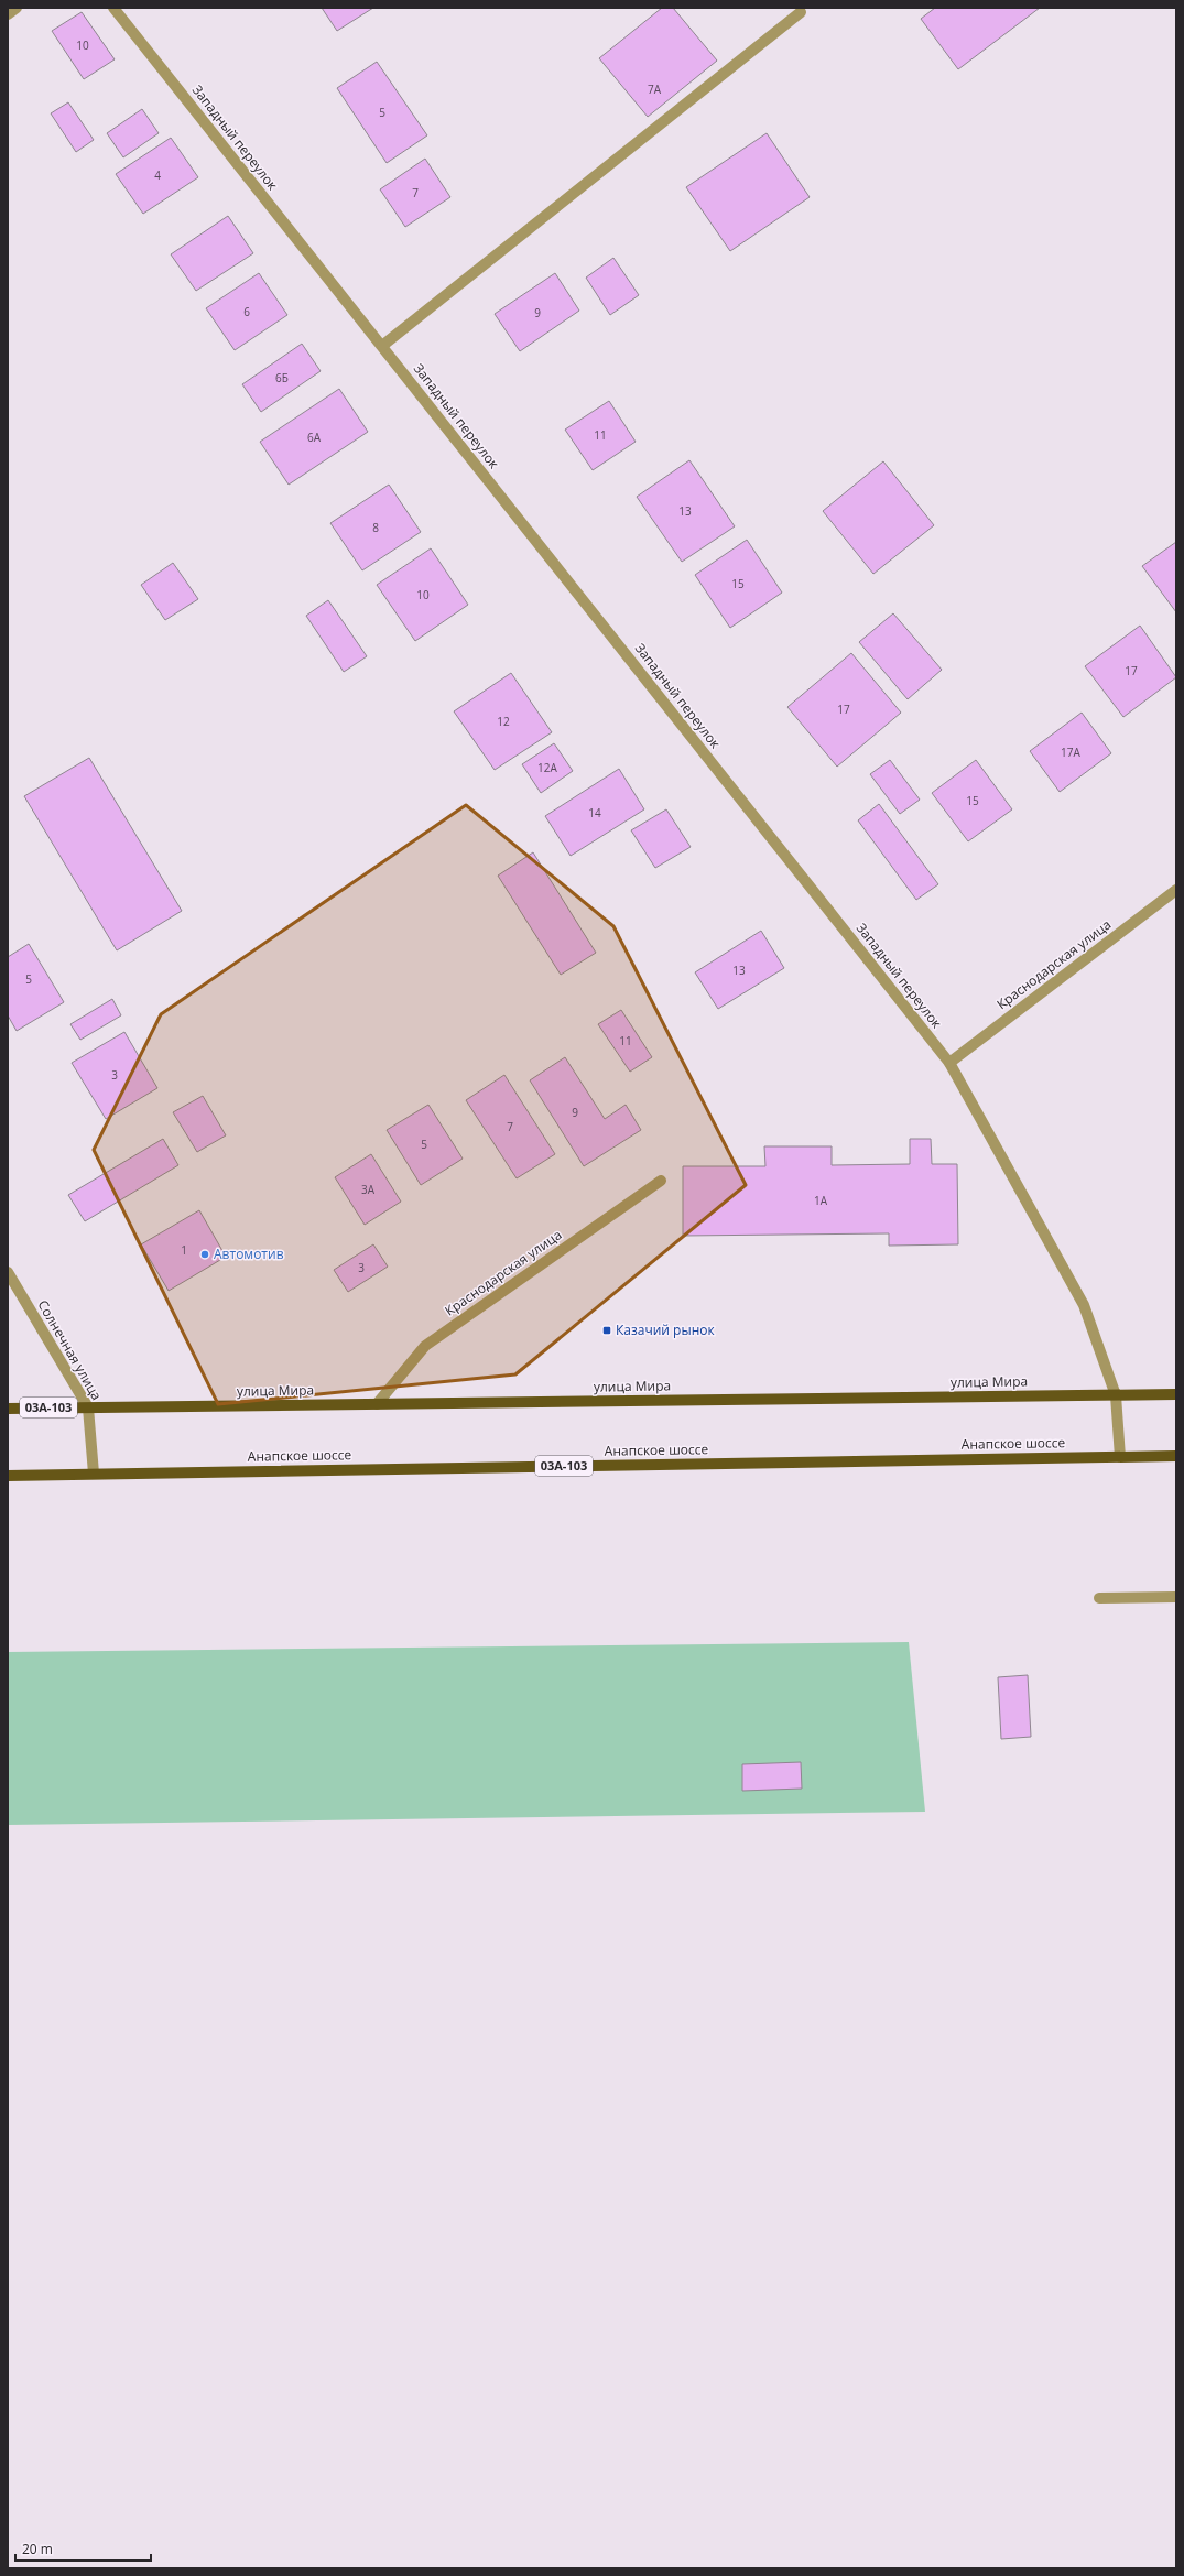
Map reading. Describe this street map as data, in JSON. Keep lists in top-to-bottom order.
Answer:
{
  "streets": {
    "main road": ["улица Мира", "03А-103", "Анапское шоссе"],
    "street": ["Западный переулок", "Краснодарская улица", "Солнечная улица"]
  },
  "crossings": [
    ["Западный переулок", "Краснодарская улица"],
    ["Западный переулок", "улица Мира"],
    ["Западный переулок", "03А-103"],
    ["Западный переулок", "Анапское шоссе"],
    ["Краснодарская улица", "улица Мира"],
    ["Солнечная улица", "улица Мира"],
    ["Солнечная улица", "03А-103"],
    ["Солнечная улица", "Анапское шоссе"],
    ["улица Мира", "03А-103"],
    ["03А-103", "Анапское шоссе"]
  ],
  "places": {
    "other": ["Автомотив"],
    "transit": ["Казачий рынок"]
  },
  "house_numbers": [
    "10",
    "7А",
    "5",
    "4",
    "7",
    "6",
    "9",
    "6Б",
    "11",
    "6А",
    "13",
    "8",
    "15",
    "10",
    "17",
    "17",
    "12",
    "17А",
    "12А",
    "15",
    "14",
    "13",
    "5",
    "11",
    "3",
    "9",
    "7",
    "5",
    "3А",
    "1А",
    "1",
    "3"
  ],
  "scale_bar": "20 m"
}
